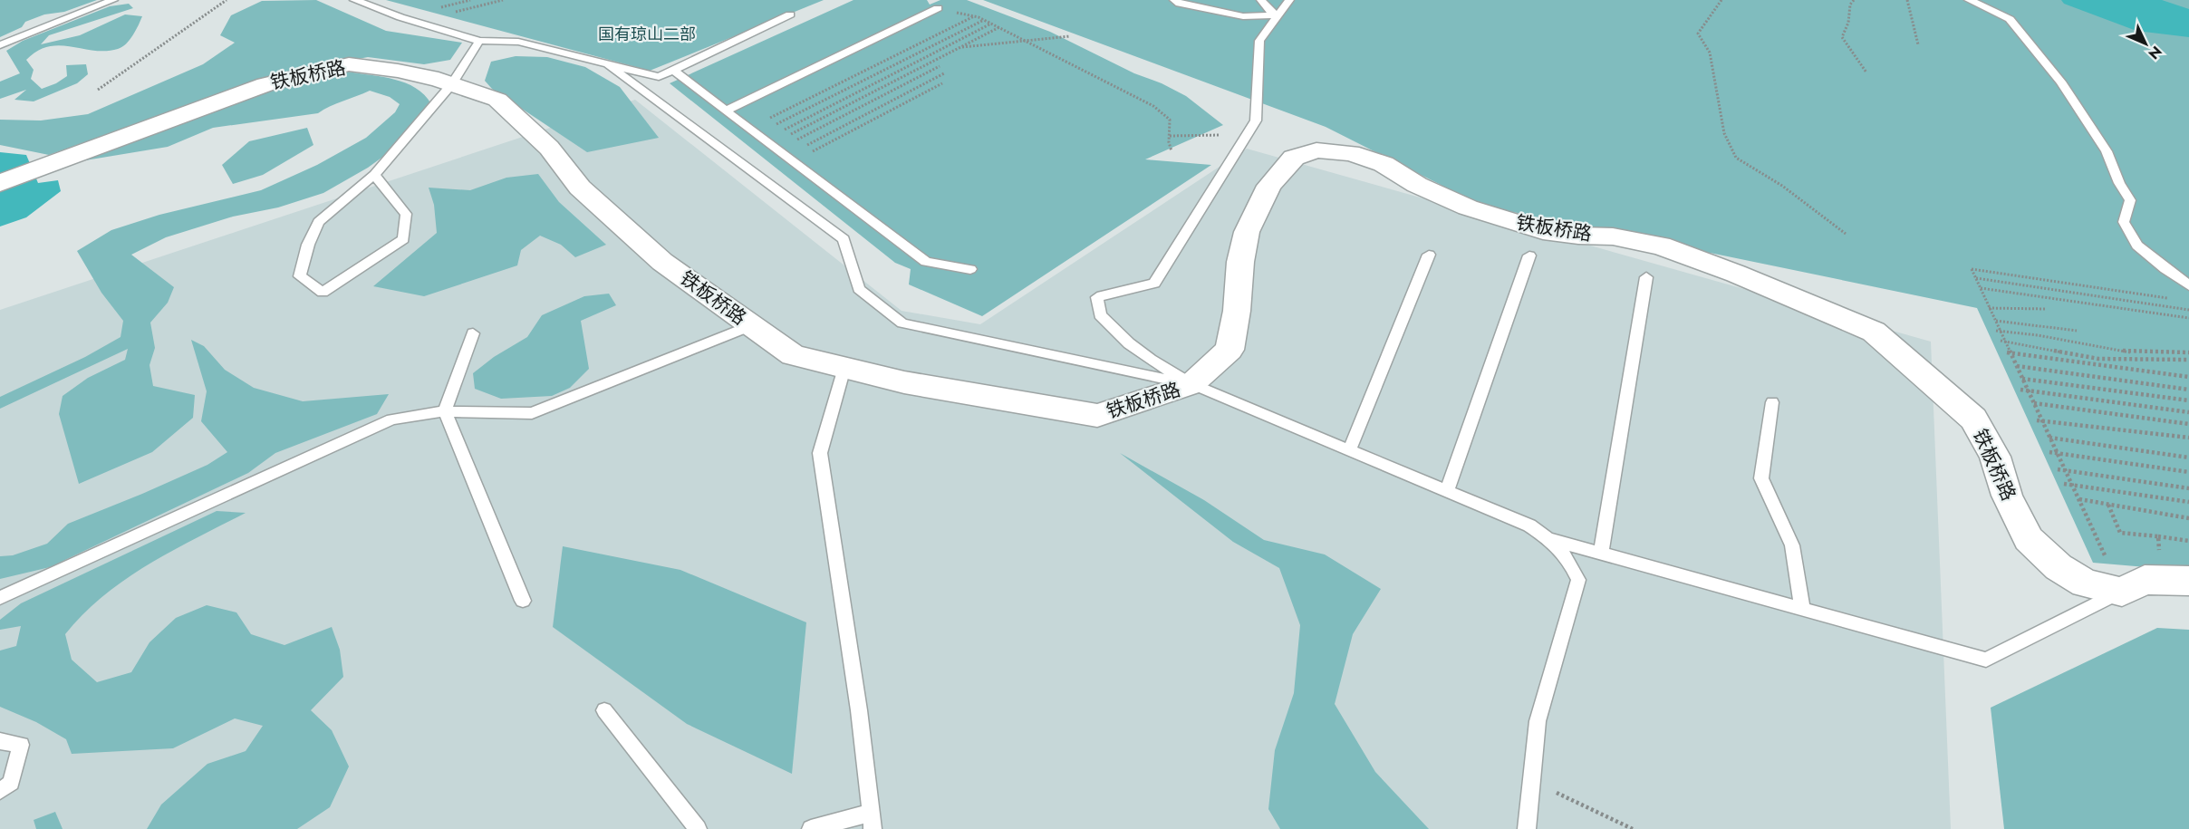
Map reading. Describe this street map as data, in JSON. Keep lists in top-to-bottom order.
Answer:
{
  "streets": {
    "street": ["铁板桥路"]
  },
  "parks": ["国有琼山二部"],
  "north": "bottom right"
}
